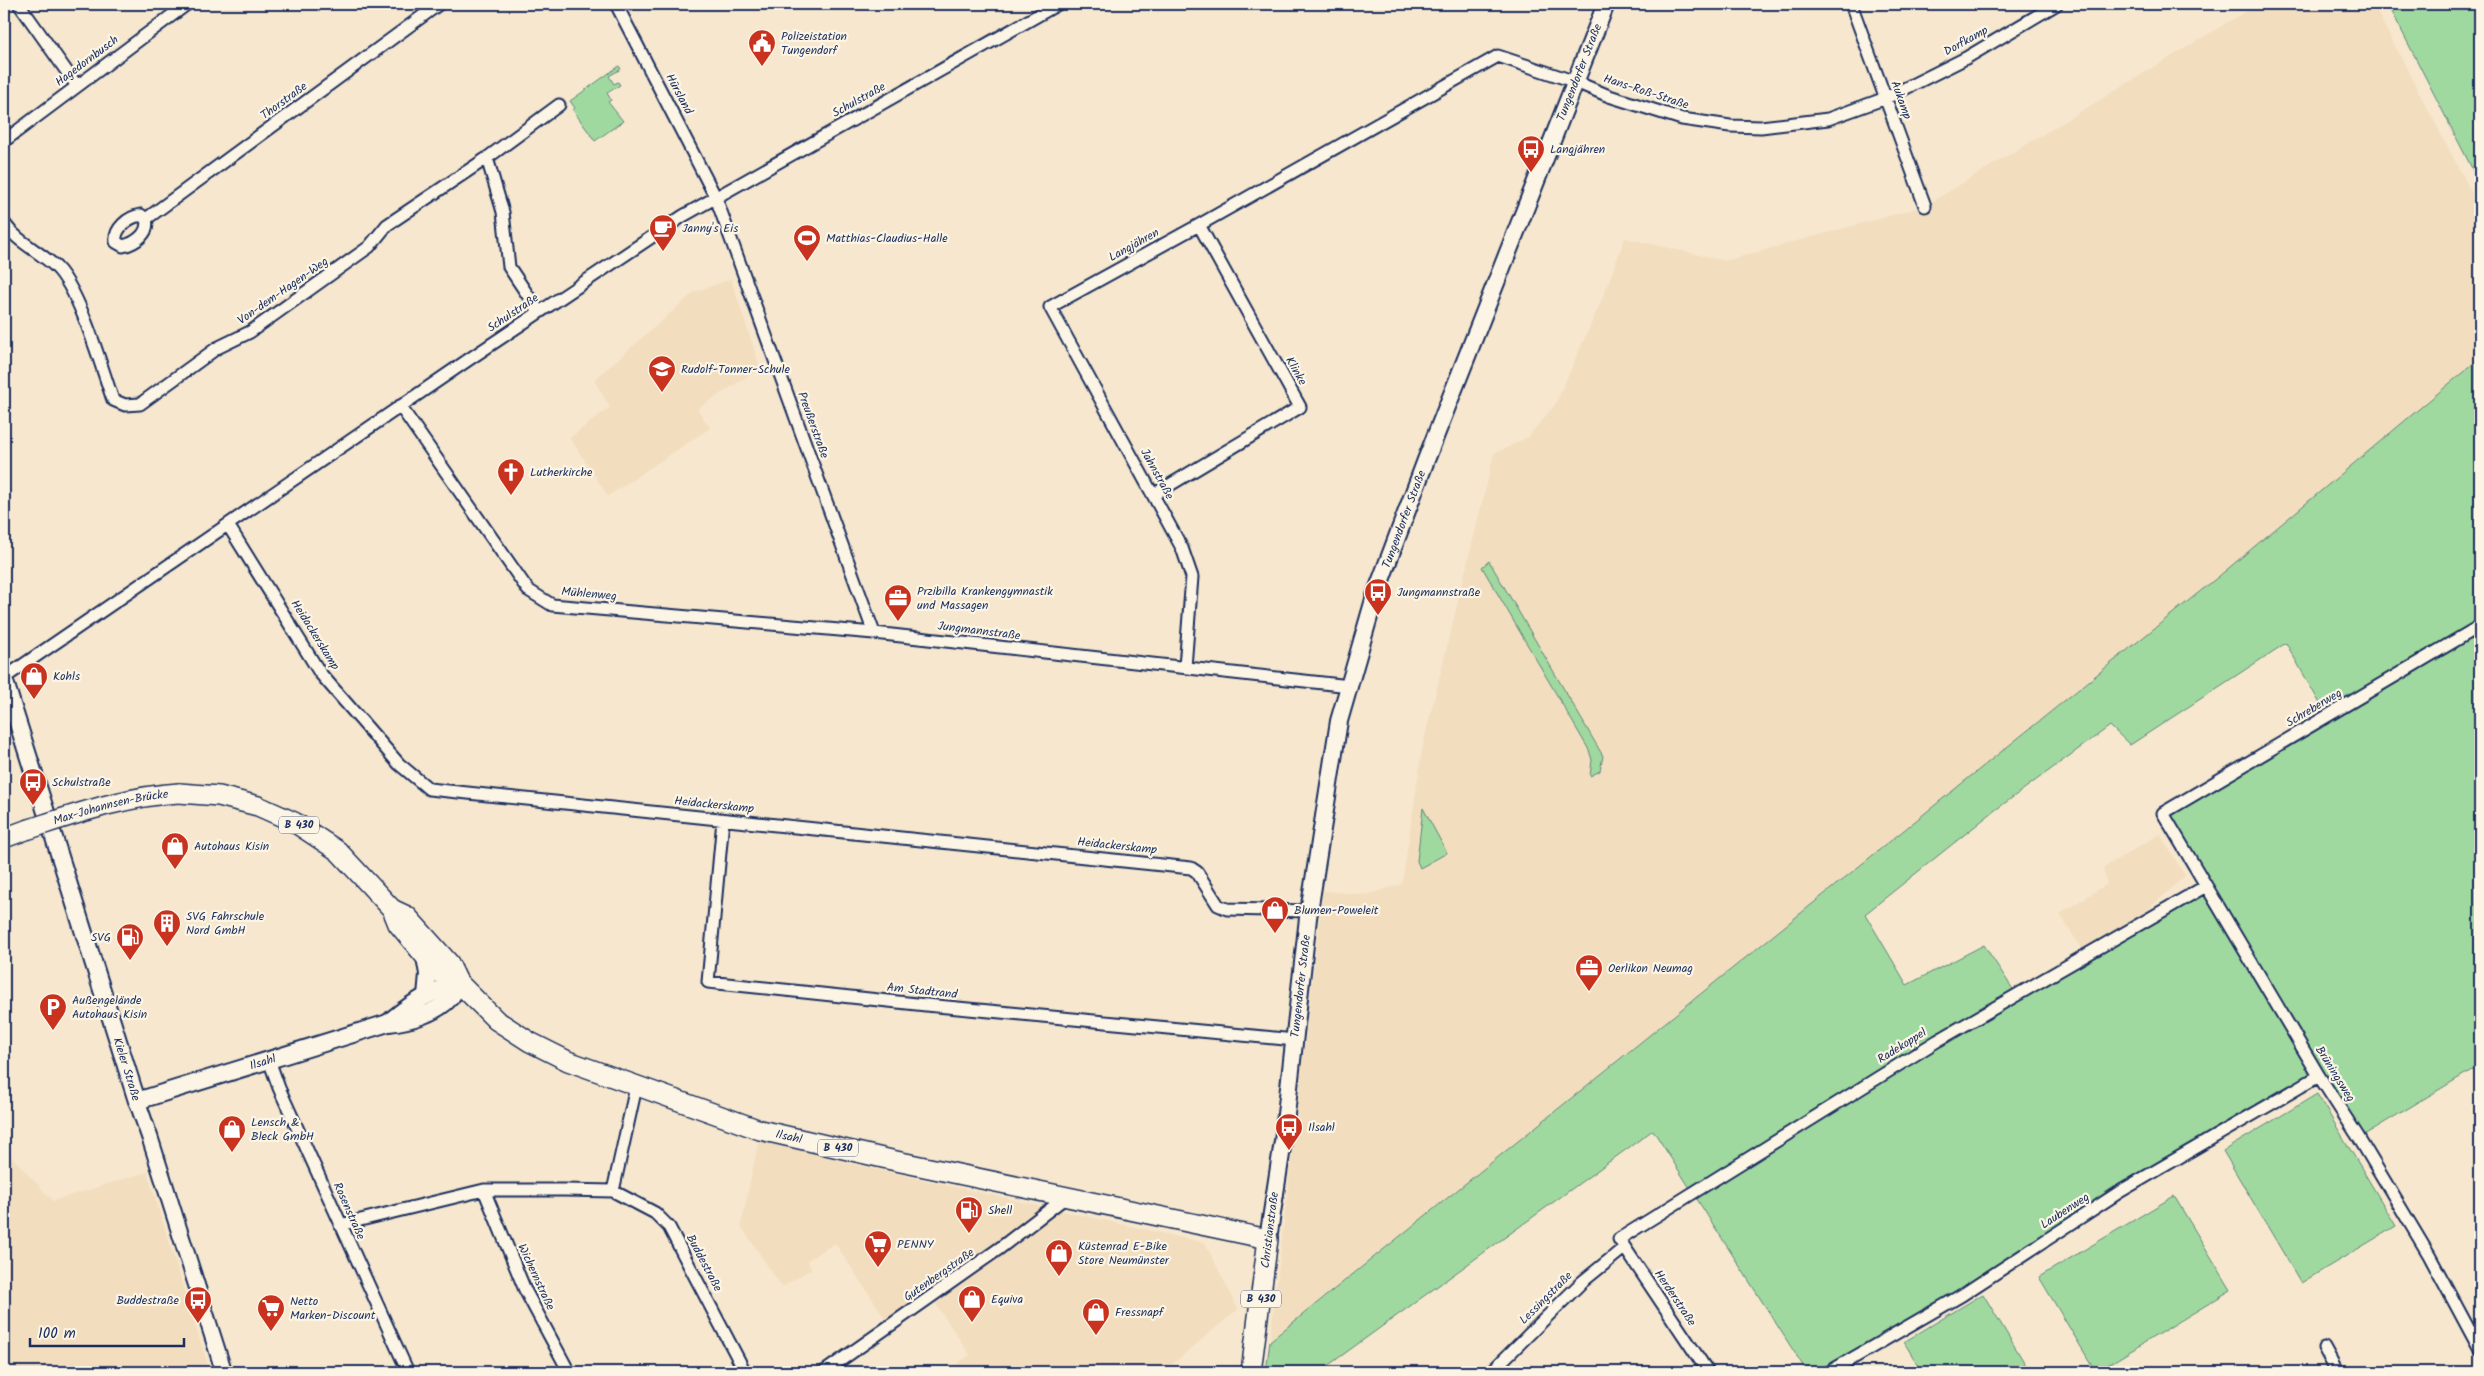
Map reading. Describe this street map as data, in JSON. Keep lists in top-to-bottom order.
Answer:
{
  "streets": {
    "main road": [
      "Tungendorfer Straße",
      "Max-Johannsen-Brücke",
      "B 430",
      "Ilsahl",
      "Kieler Straße",
      "Christianstraße"
    ],
    "street": [
      "Dorfkamp",
      "Hagedornbusch",
      "Hans-Roß-Straße",
      "Hürsland",
      "Schulstraße",
      "Aukamp",
      "Thorstraße",
      "Langjähren",
      "Von-dem-Hagen-Weg",
      "Klinke",
      "Preußerstraße",
      "Jahnstraße",
      "Mühlenweg",
      "Jungmannstraße",
      "Heidackerskamp",
      "Schreberweg",
      "Am Stadtrand",
      "Radekoppel",
      "Brüningsweg",
      "Rosenstraße",
      "Laubenweg",
      "Buddestraße",
      "Gutenbergstraße",
      "Wichernstraße",
      "Lessingstraße",
      "Herderstraße"
    ]
  },
  "crossings": [
    ["Dorfkamp", "Hans-Roß-Straße"],
    ["Dorfkamp", "Aukamp"],
    ["Tungendorfer Straße", "Hans-Roß-Straße"],
    ["Tungendorfer Straße", "Langjähren"],
    ["Tungendorfer Straße", "Jungmannstraße"],
    ["Tungendorfer Straße", "Heidackerskamp"],
    ["Tungendorfer Straße", "Am Stadtrand"],
    ["Tungendorfer Straße", "Christianstraße"],
    ["Hans-Roß-Straße", "Aukamp"],
    ["Hans-Roß-Straße", "Langjähren"],
    ["Hürsland", "Schulstraße"],
    ["Hürsland", "Preußerstraße"],
    ["Schulstraße", "Preußerstraße"],
    ["Schulstraße", "Mühlenweg"],
    ["Schulstraße", "Heidackerskamp"],
    ["Schulstraße", "Kieler Straße"],
    ["Langjähren", "Klinke"],
    ["Langjähren", "Jahnstraße"],
    ["Klinke", "Jahnstraße"],
    ["Preußerstraße", "Mühlenweg"],
    ["Preußerstraße", "Jungmannstraße"],
    ["Jahnstraße", "Jungmannstraße"],
    ["Mühlenweg", "Jungmannstraße"],
    ["Heidackerskamp", "Am Stadtrand"],
    ["Schreberweg", "Brüningsweg"],
    ["Max-Johannsen-Brücke", "Ilsahl"],
    ["Radekoppel", "Brüningsweg"],
    ["Radekoppel", "Lessingstraße"],
    ["Radekoppel", "Herderstraße"],
    ["Ilsahl", "Kieler Straße"],
    ["Ilsahl", "Rosenstraße"],
    ["Ilsahl", "Christianstraße"],
    ["Ilsahl", "Gutenbergstraße"],
    ["Brüningsweg", "Laubenweg"],
    ["Rosenstraße", "Buddestraße"],
    ["Buddestraße", "Wichernstraße"],
    ["Lessingstraße", "Herderstraße"]
  ],
  "places": {
    "public building": ["Polizeistation Tungendorf"],
    "bus stop": [
      "Langjähren",
      "Jungmannstraße",
      "Schulstraße",
      "Ilsahl",
      "Buddestraße"
    ],
    "cafe": ["Janny's Eis"],
    "sports": ["Matthias-Claudius-Halle"],
    "school or university": ["Rudolf-Tonner-Schule"],
    "church": ["Lutherkirche"],
    "office": ["Przibilla Krankengymnastik und Massagen", "Oerlikon Neumag"],
    "shop": [
      "Kohls",
      "Autohaus Kisin",
      "Blumen-Poweleit",
      "Lensch & Bleck GmbH",
      "Küstenrad E-Bike Store Neumünster",
      "Equiva",
      "Fressnapf"
    ],
    "building": ["SVG Fahrschule Nord GmbH"],
    "fuel station": ["SVG", "Shell"],
    "parking": ["Außengelände Autohaus Kisin"],
    "supermarket": ["PENNY", "Netto Marken-Discount"]
  },
  "scale_bar": "100 m"
}
